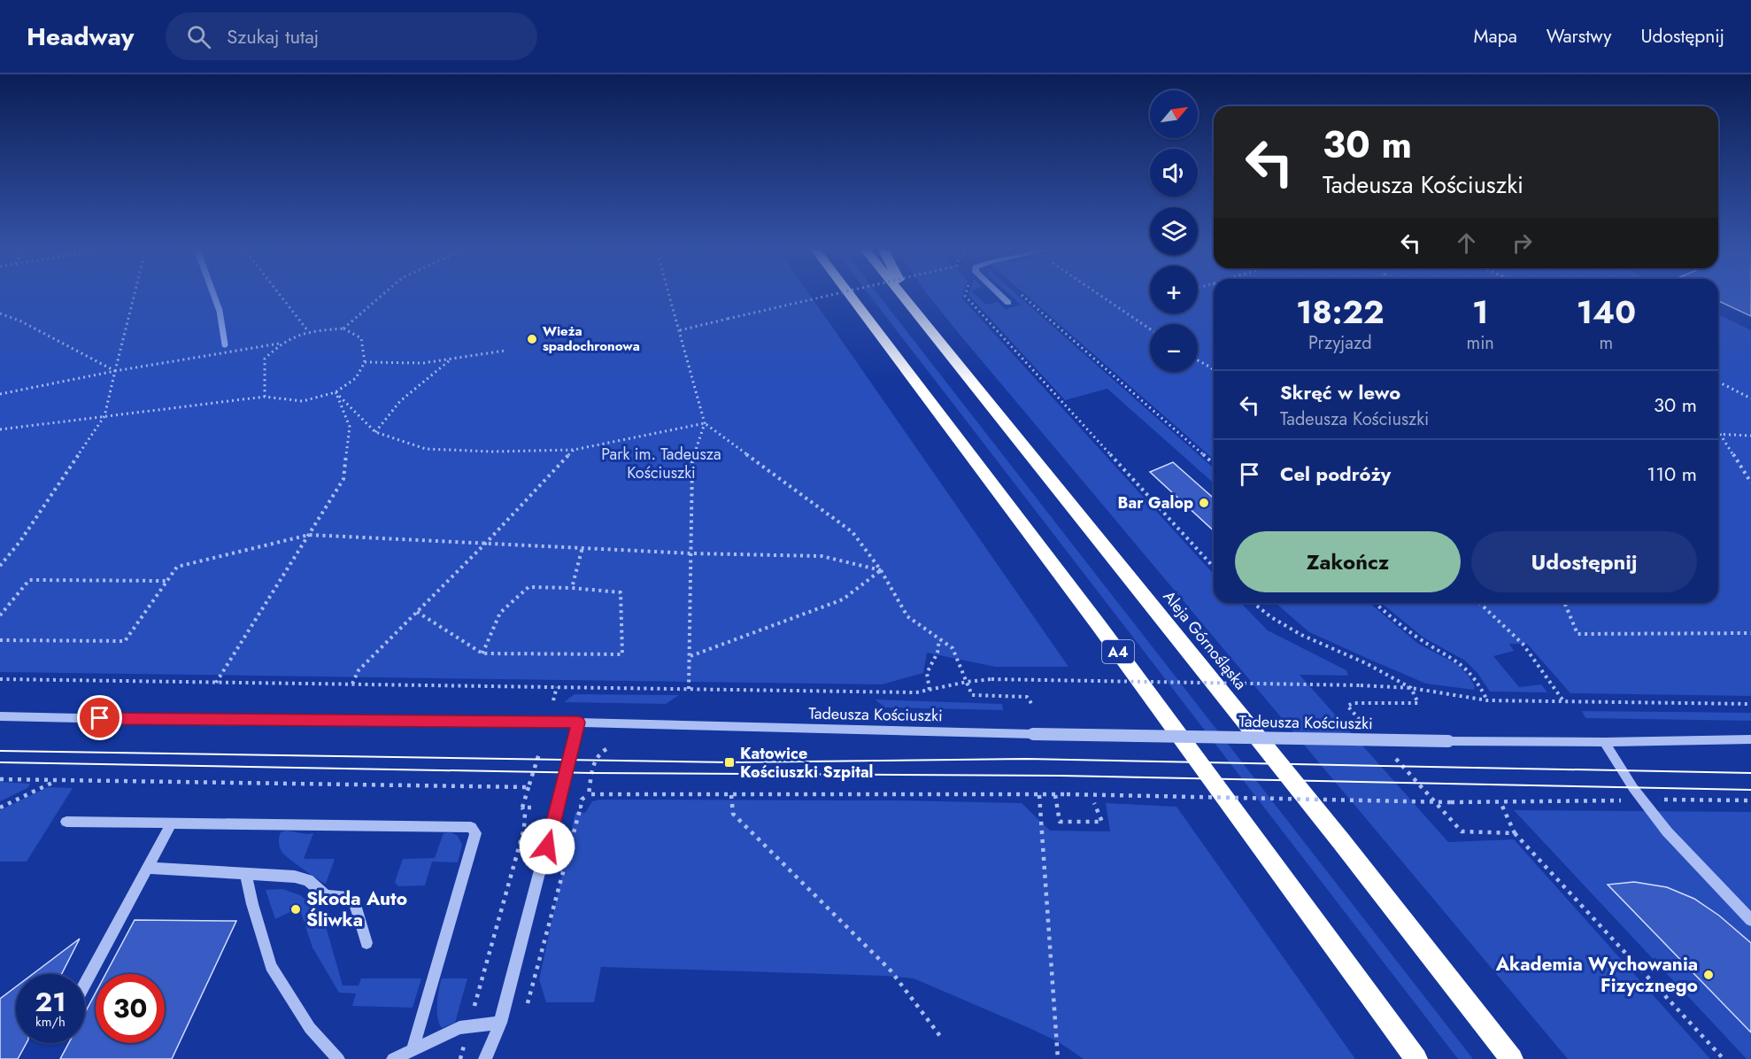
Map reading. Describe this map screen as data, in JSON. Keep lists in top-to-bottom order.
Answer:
{
  "streets": {
    "highway": ["Aleja Górnośląska", "A4"],
    "street": ["Tadeusza Kościuszki"]
  },
  "parks": ["Park im. Tadeusza Kościuszki"],
  "places": {
    "other": [
      "Wieża spadochronowa",
      "Bar Galop",
      "Skoda Auto Śliwka",
      "Akademia Wychowania Fizycznego"
    ],
    "transit": ["Katowice Kościuszki Szpital"]
  },
  "north": "top right",
  "page": {
    "header": "Headway",
    "search": "Szukaj tutaj",
    "nav": ["Mapa", "Warstwy", "Udostępnij"],
    "map_buttons": ["+", "−"],
    "turn": ["30 m", "Tadeusza Kościuszki"],
    "eta": [
      "18:22",
      "Przyjazd",
      "1",
      "min",
      "140",
      "m"
    ],
    "list": [
      {
        "name": "Skręć w lewo",
        "note": "Tadeusza Kościuszki",
        "value": "30 m"
      },
      {
        "name": "Cel podróży",
        "value": "110 m"
      }
    ],
    "buttons": ["Zakończ", "Udostępnij"],
    "speed": "21 km/h",
    "limit": "30"
  }
}
